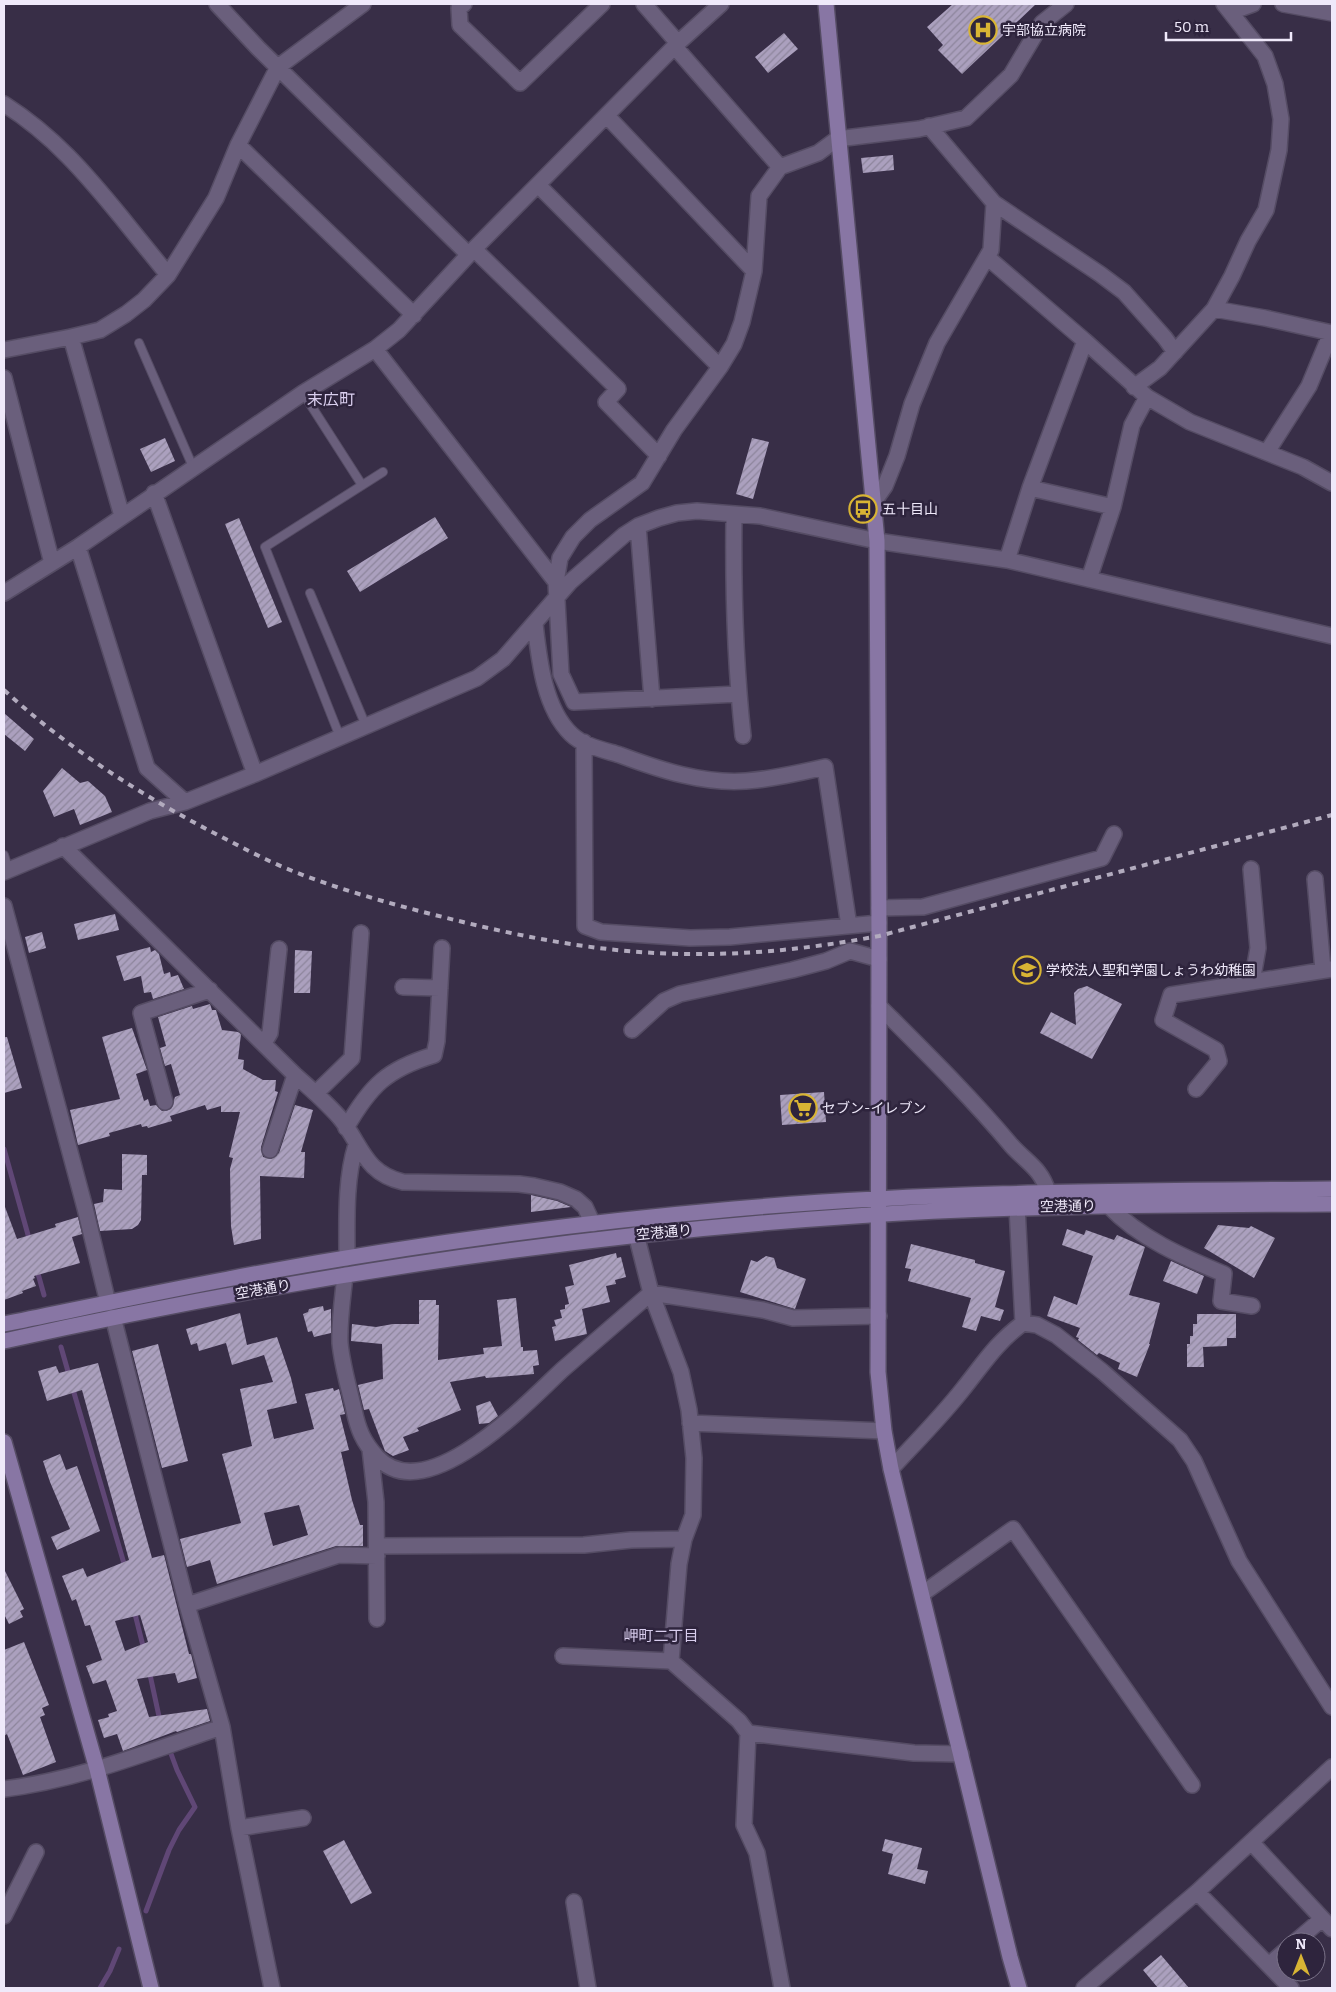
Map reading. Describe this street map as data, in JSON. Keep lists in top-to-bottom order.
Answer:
{
  "streets": {
    "street": ["空港通り"]
  },
  "districts": ["末広町", "岬町二丁目"],
  "places": {
    "hospital": ["宇部協立病院"],
    "bus stop": ["五十目山"],
    "school or university": ["学校法人聖和学園しょうわ幼稚園"],
    "supermarket": ["セブン-イレブン"]
  },
  "scale_bar": "50 m",
  "north": "top"
}
